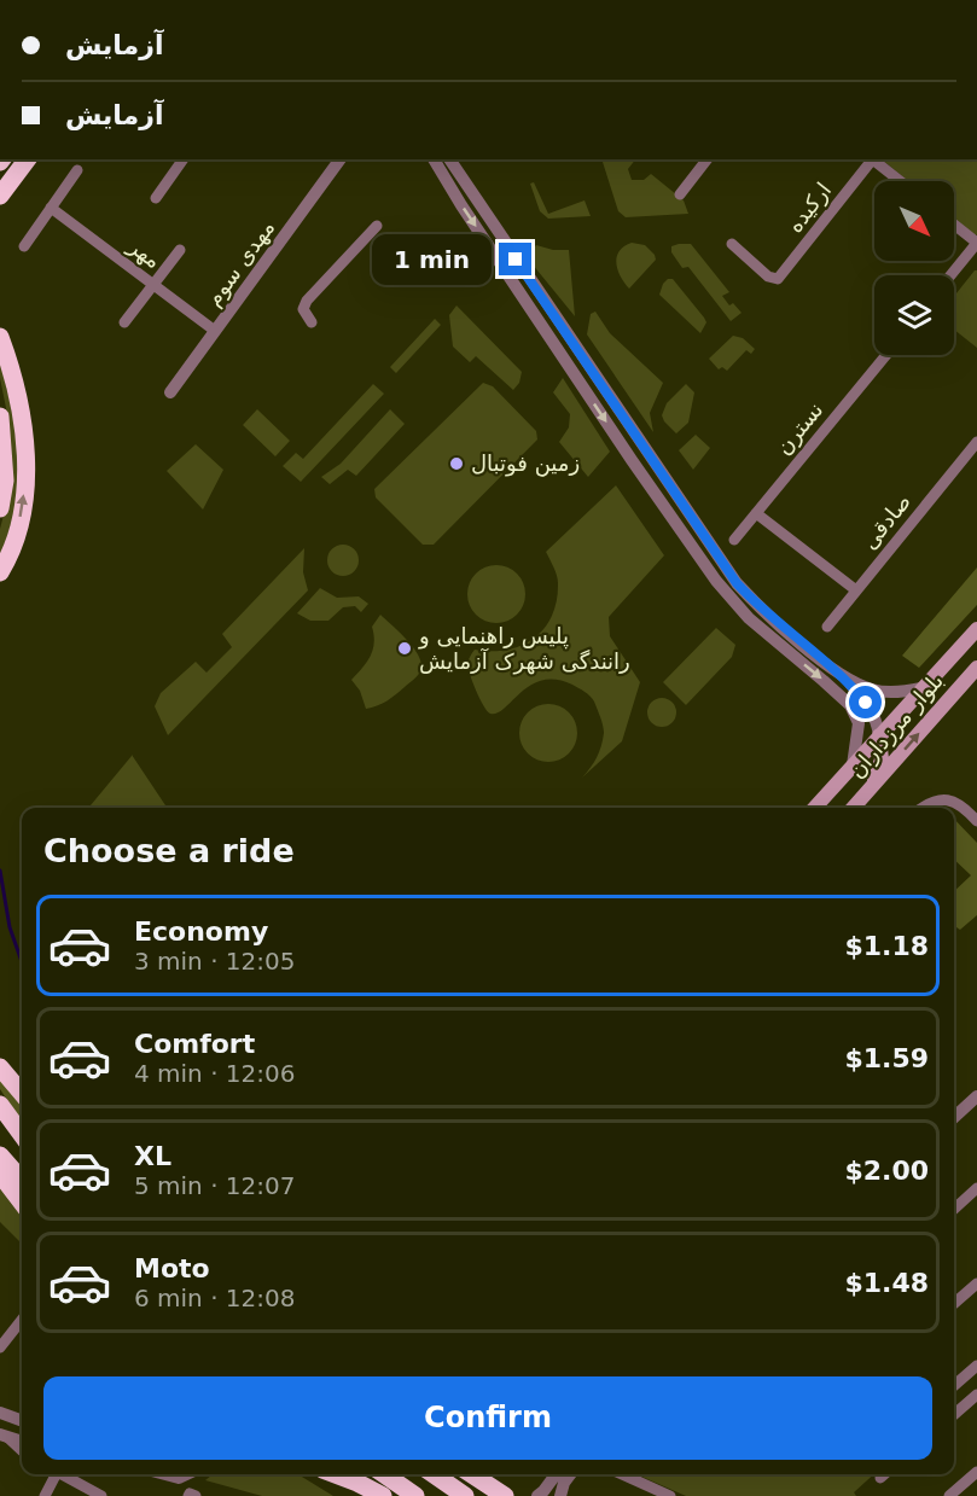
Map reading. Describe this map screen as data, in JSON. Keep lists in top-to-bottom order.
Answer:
{
  "streets": {
    "main road": ["بلوار مرزداران"],
    "street": [
      "ارکیده",
      "مهر",
      "مهدی سوم",
      "نسترن",
      "صادقی"
    ]
  },
  "crossings": [
    ["مهر", "مهدی سوم"]
  ],
  "places": ["زمین فوتبال", "پلیس راهنمایی و رانندگی شهرک آزمایش"],
  "north": "bottom right",
  "page": {
    "banner": ["آزمایش", "آزمایش"],
    "bubble": "1 min",
    "heading": "Choose a ride",
    "list": [
      {
        "name": "Economy",
        "note": "3 min · 12:05",
        "value": "$1.18"
      },
      {
        "name": "Comfort",
        "note": "4 min · 12:06",
        "value": "$1.59"
      },
      {
        "name": "XL",
        "note": "5 min · 12:07",
        "value": "$2.00"
      },
      {
        "name": "Moto",
        "note": "6 min · 12:08",
        "value": "$1.48"
      }
    ],
    "buttons": "Confirm"
  }
}
